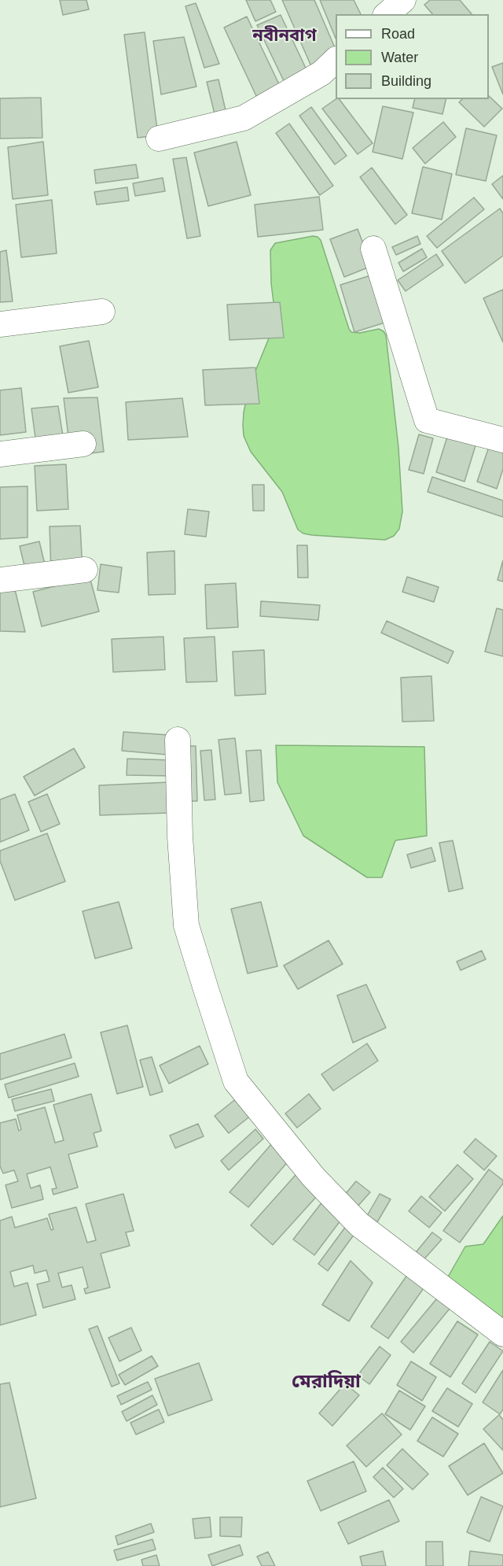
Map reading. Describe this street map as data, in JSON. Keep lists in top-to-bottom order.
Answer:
{
  "districts": ["নবীনবাগ", "মেরাদিয়া"],
  "legend": ["Road", "Water", "Building"]
}
